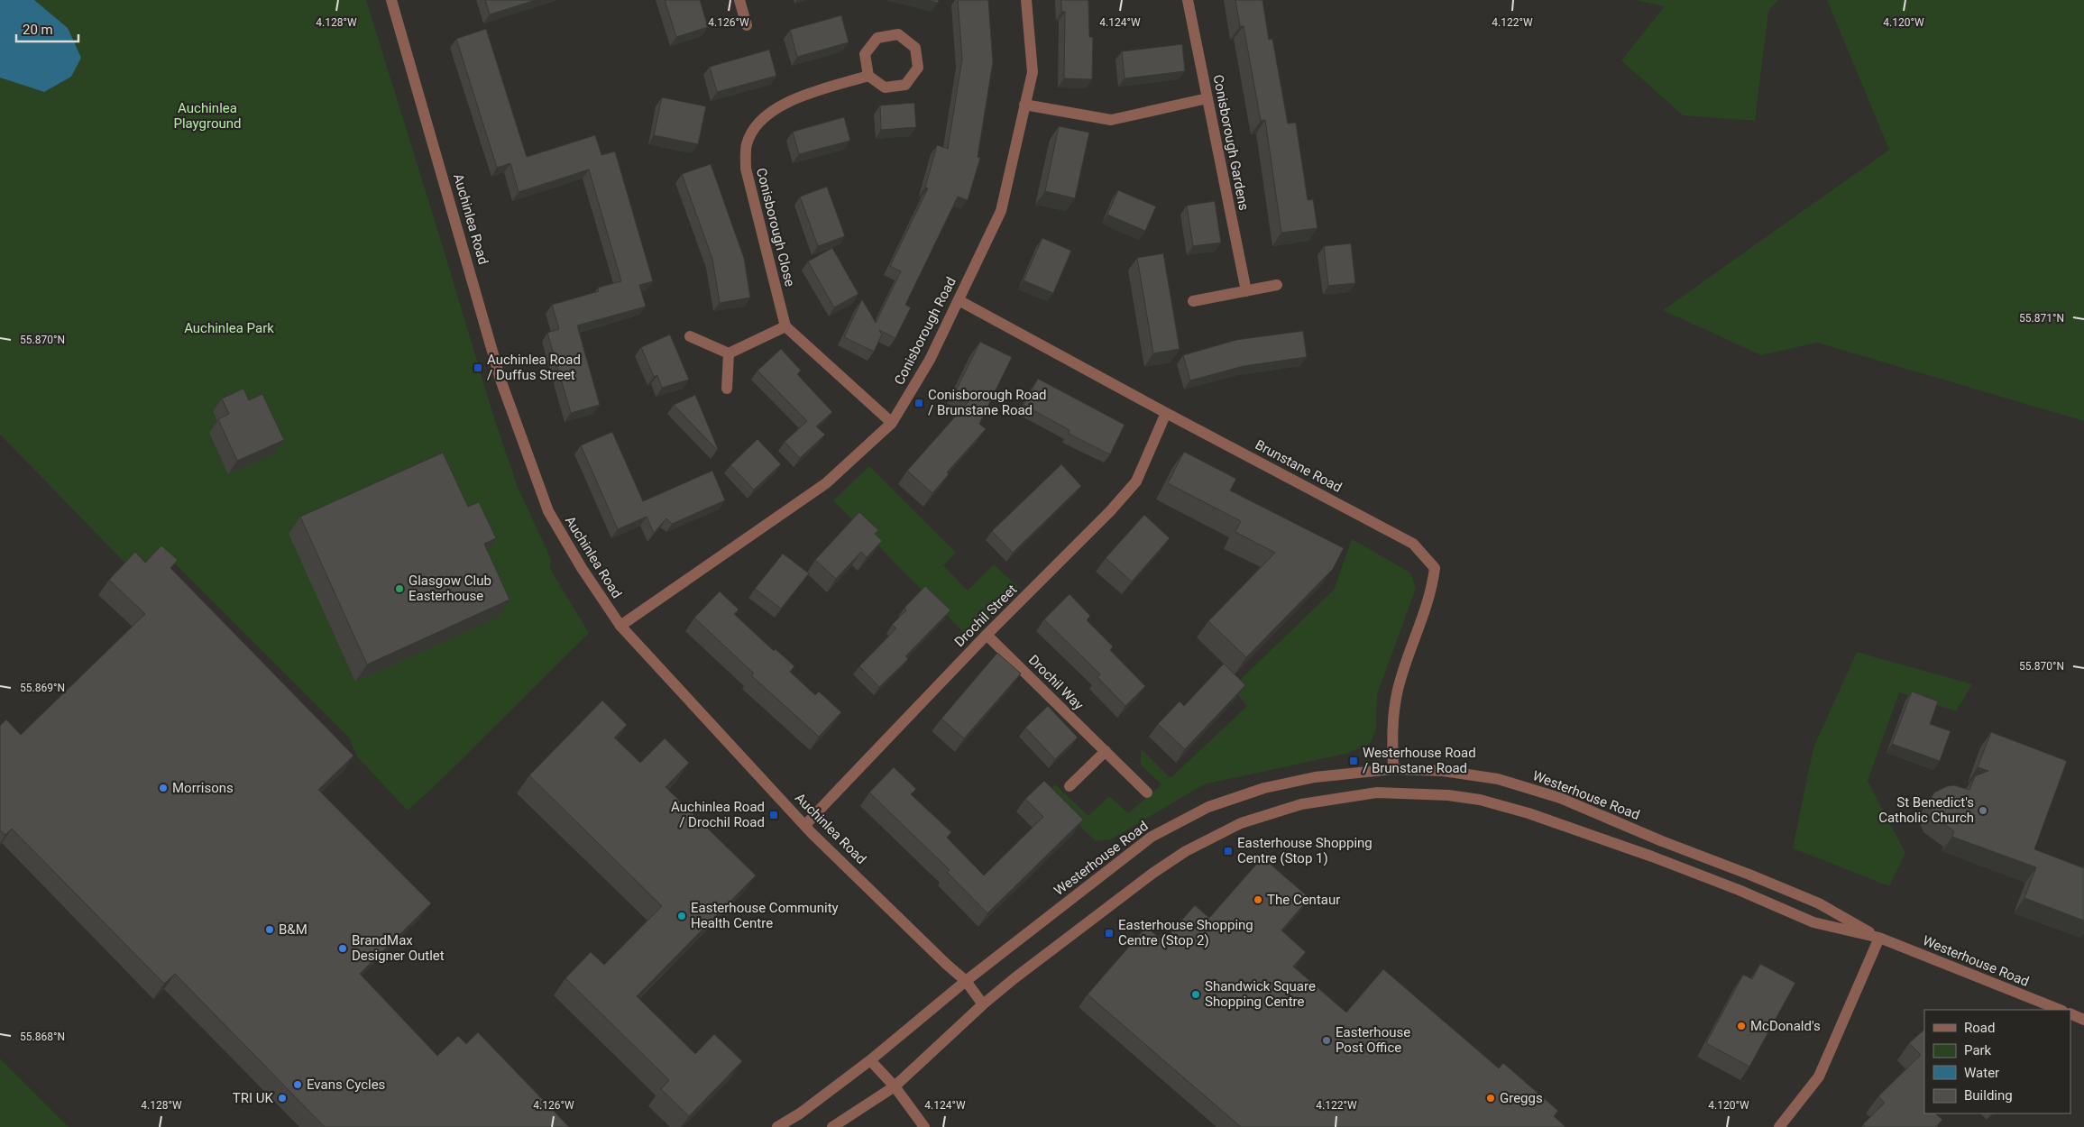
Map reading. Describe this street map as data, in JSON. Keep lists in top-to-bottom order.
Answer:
{
  "streets": {
    "street": [
      "Conisborough Gardens",
      "Auchinlea Road",
      "Conisborough Close",
      "Conisborough Road",
      "Brunstane Road",
      "Drochil Street",
      "Drochil Way",
      "Westerhouse Road"
    ]
  },
  "crossings": [
    ["Auchinlea Road", "Conisborough Road"],
    ["Auchinlea Road", "Drochil Street"],
    ["Auchinlea Road", "Westerhouse Road"],
    ["Conisborough Road", "Brunstane Road"],
    ["Brunstane Road", "Drochil Street"],
    ["Brunstane Road", "Westerhouse Road"],
    ["Drochil Street", "Drochil Way"]
  ],
  "parks": ["Auchinlea Playground", "Auchinlea Park"],
  "places": {
    "transit": [
      "Auchinlea Road / Duffus Street",
      "Conisborough Road / Brunstane Road",
      "Westerhouse Road / Brunstane Road",
      "Auchinlea Road / Drochil Road",
      "Easterhouse Shopping Centre (Stop 1)",
      "Easterhouse Shopping Centre (Stop 2)"
    ],
    "other": [
      "Glasgow Club Easterhouse",
      "Morrisons",
      "St Benedict's Catholic Church",
      "The Centaur",
      "Easterhouse Community Health Centre",
      "B&M",
      "BrandMax Designer Outlet",
      "Shandwick Square Shopping Centre",
      "McDonald's",
      "Easterhouse Post Office",
      "Evans Cycles",
      "TRI UK",
      "Greggs"
    ]
  },
  "legend": [
    "Road",
    "Park",
    "Water",
    "Building"
  ],
  "scale_bar": "20 m",
  "coordinates": [
    "4.120°W",
    "4.128°W",
    "4.126°W",
    "4.124°W",
    "4.122°W",
    "55.871°N",
    "55.870°N",
    "55.869°N",
    "55.868°N"
  ]
}
